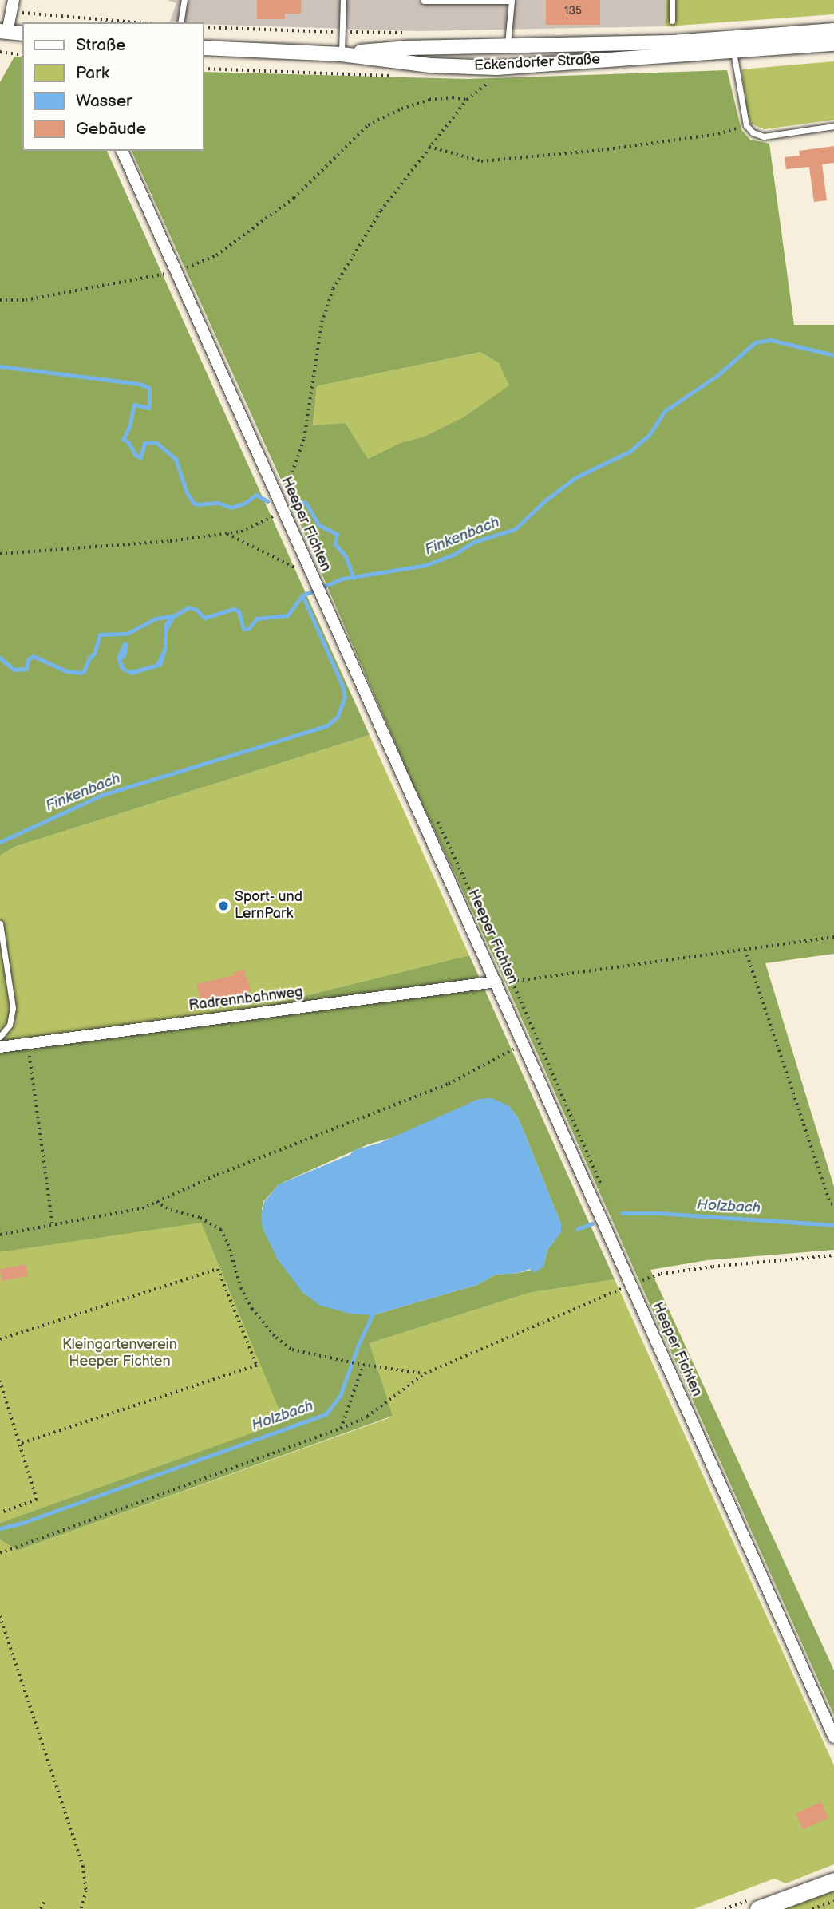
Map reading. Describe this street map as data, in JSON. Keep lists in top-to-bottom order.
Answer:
{
  "streets": {
    "street": ["Eckendorfer Straße", "Heeper Fichten", "Radrennbahnweg"]
  },
  "crossings": [
    ["Heeper Fichten", "Radrennbahnweg"]
  ],
  "water": ["Finkenbach", "Holzbach"],
  "parks": ["Kleingartenverein Heeper Fichten"],
  "places": ["Sport- und LernPark"],
  "house_numbers": ["135"],
  "legend": [
    "Straße",
    "Park",
    "Wasser",
    "Gebäude"
  ]
}
